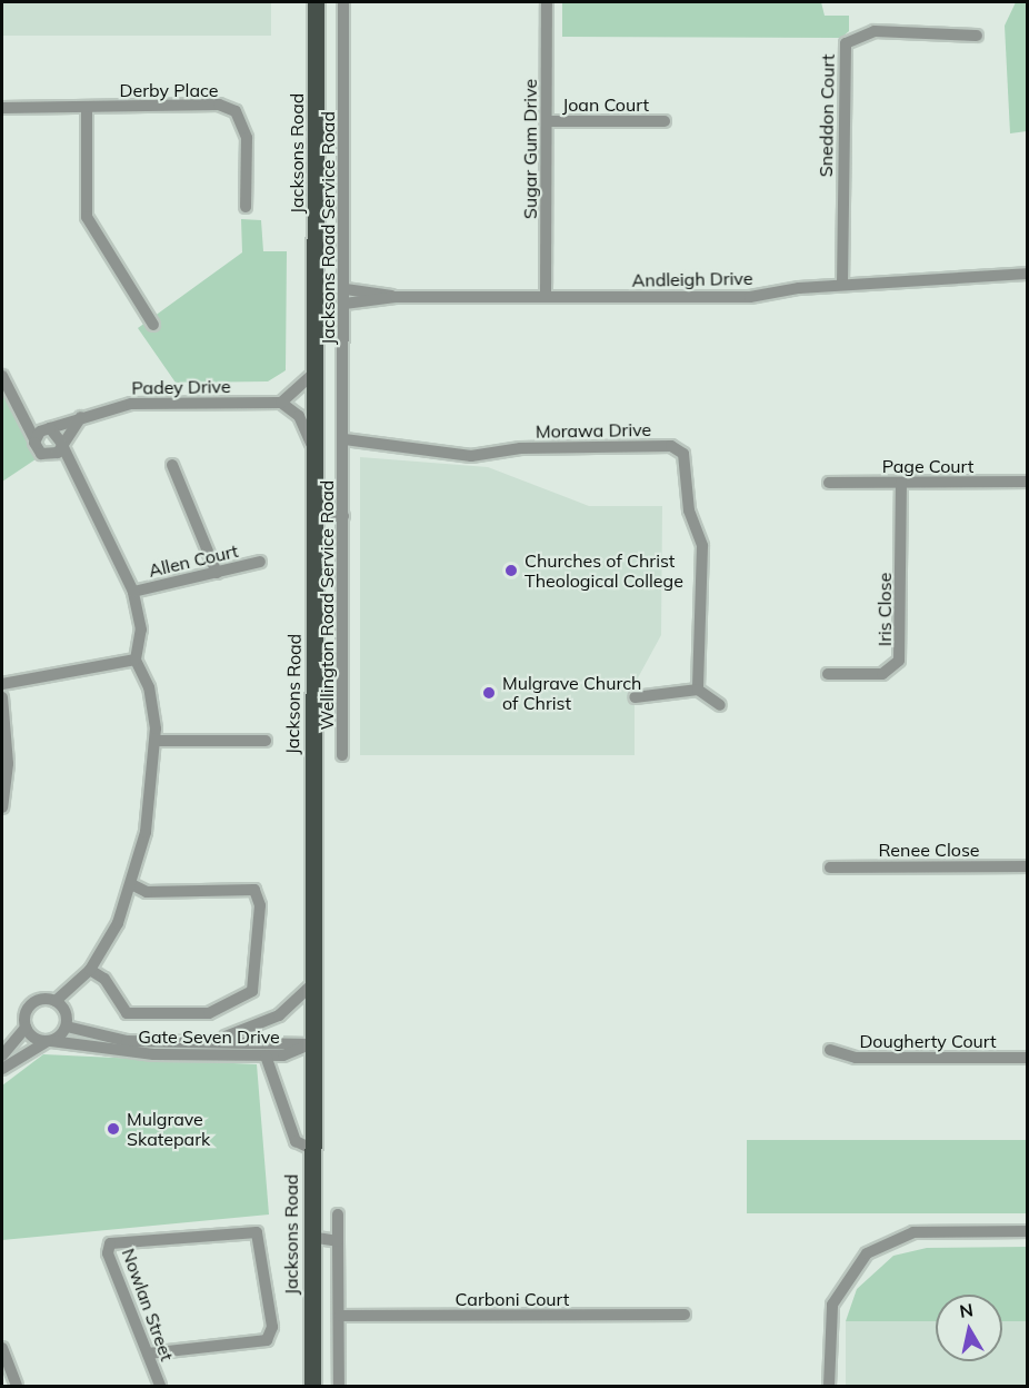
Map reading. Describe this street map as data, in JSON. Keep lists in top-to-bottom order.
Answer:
{
  "streets": {
    "main road": ["Jacksons Road"],
    "street": [
      "Derby Place",
      "Joan Court",
      "Sneddon Court",
      "Sugar Gum Drive",
      "Jacksons Road Service Road",
      "Andleigh Drive",
      "Padey Drive",
      "Morawa Drive",
      "Page Court",
      "Allen Court",
      "Wellington Road Service Road",
      "Iris Close",
      "Renee Close",
      "Gate Seven Drive",
      "Dougherty Court",
      "Carboni Court",
      "Nowlan Street"
    ]
  },
  "crossings": [
    ["Joan Court", "Sugar Gum Drive"],
    ["Sneddon Court", "Andleigh Drive"],
    ["Sugar Gum Drive", "Andleigh Drive"],
    ["Jacksons Road", "Gate Seven Drive"],
    ["Jacksons Road Service Road", "Andleigh Drive"],
    ["Jacksons Road Service Road", "Morawa Drive"],
    ["Jacksons Road Service Road", "Wellington Road Service Road"],
    ["Page Court", "Iris Close"]
  ],
  "places": ["Churches of Christ Theological College", "Mulgrave Church of Christ", "Mulgrave Skatepark"],
  "north": "top"
}
